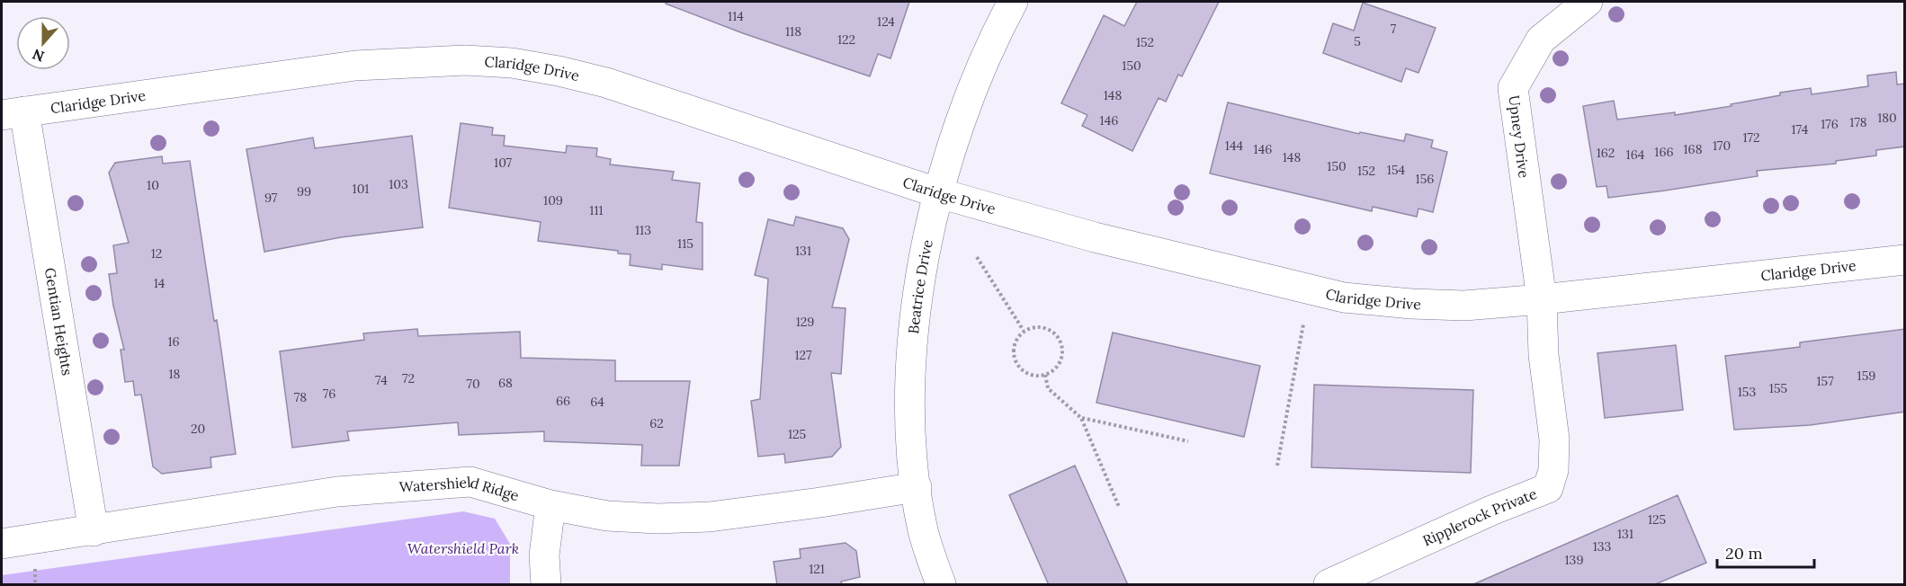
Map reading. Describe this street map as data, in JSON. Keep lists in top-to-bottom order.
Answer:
{
  "streets": {
    "street": [
      "Claridge Drive",
      "Upney Drive",
      "Beatrice Drive",
      "Gentian Heights",
      "Watershield Ridge",
      "Ripplerock Private"
    ]
  },
  "crossings": [
    ["Claridge Drive", "Upney Drive"],
    ["Claridge Drive", "Beatrice Drive"],
    ["Claridge Drive", "Gentian Heights"],
    ["Claridge Drive", "Ripplerock Private"],
    ["Upney Drive", "Ripplerock Private"],
    ["Beatrice Drive", "Watershield Ridge"],
    ["Gentian Heights", "Watershield Ridge"]
  ],
  "parks": ["Watershield Park"],
  "house_numbers": [
    "114",
    "124",
    "7",
    "118",
    "122",
    "5",
    "152",
    "150",
    "148",
    "180",
    "146",
    "178",
    "176",
    "174",
    "172",
    "144",
    "170",
    "146",
    "168",
    "166",
    "162",
    "164",
    "148",
    "107",
    "150",
    "154",
    "152",
    "156",
    "103",
    "10",
    "101",
    "99",
    "97",
    "109",
    "111",
    "113",
    "115",
    "131",
    "12",
    "14",
    "129",
    "16",
    "127",
    "18",
    "159",
    "72",
    "74",
    "157",
    "68",
    "70",
    "155",
    "153",
    "76",
    "78",
    "66",
    "64",
    "62",
    "20",
    "125",
    "125",
    "131",
    "133",
    "139",
    "121"
  ],
  "scale_bar": "20 m",
  "north": "bottom"
}
